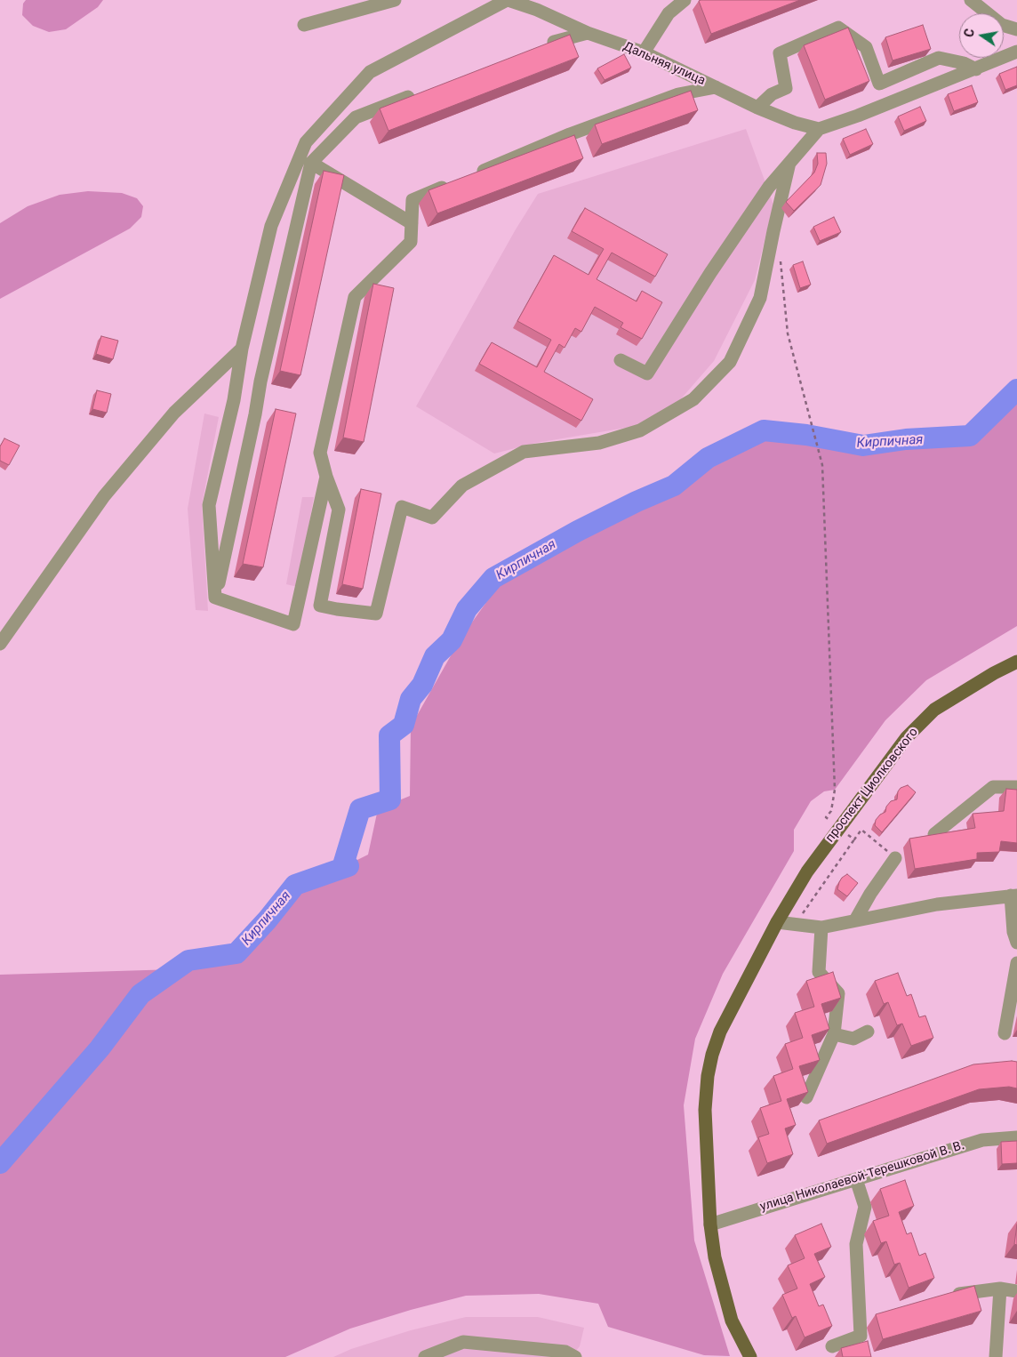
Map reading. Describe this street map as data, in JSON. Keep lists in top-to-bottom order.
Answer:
{
  "streets": {
    "main road": ["проспект Циолковского"],
    "street": ["Дальняя улица", "улица Николаевой-Терешковой В. В."]
  },
  "crossings": [
    ["проспект Циолковского", "улица Николаевой-Терешковой В. В."]
  ],
  "water": ["Кирпичная"],
  "north": "left"
}
